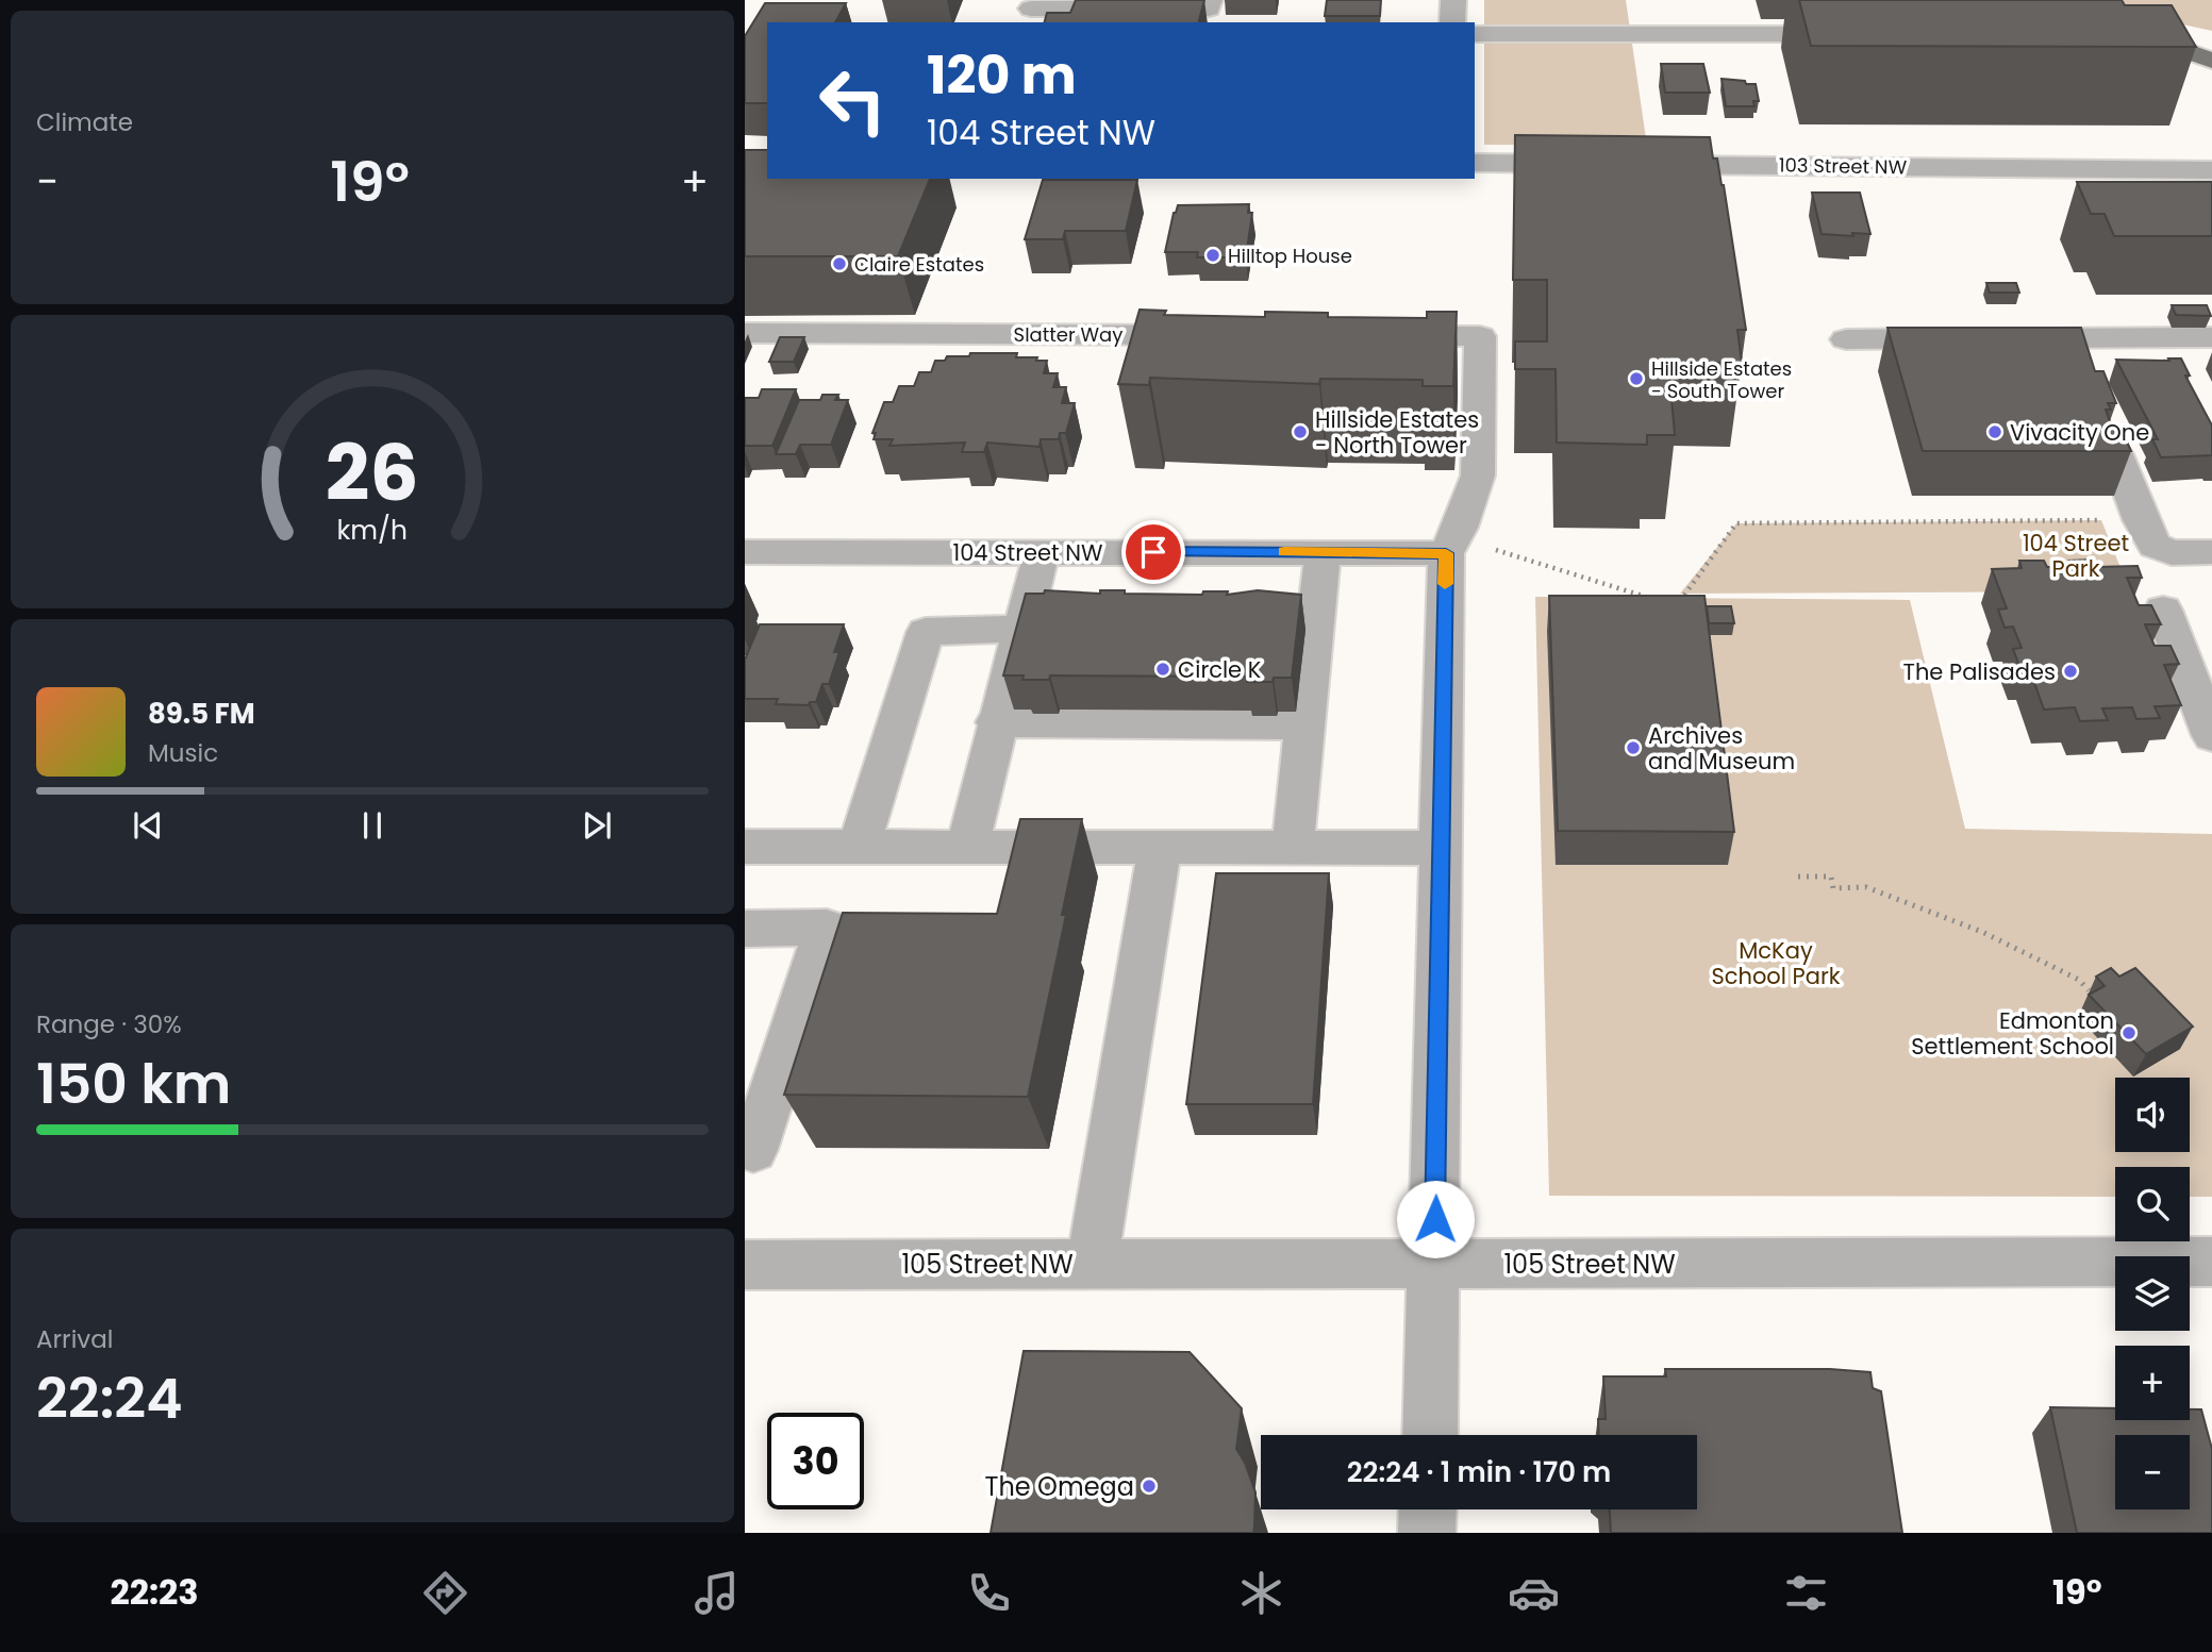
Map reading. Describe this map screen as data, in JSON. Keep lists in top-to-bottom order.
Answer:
{
  "streets": {
    "street": [
      "103 Street NW",
      "Slatter Way",
      "104 Street NW",
      "105 Street NW"
    ]
  },
  "parks": ["104 Street Park", "McKay School Park"],
  "places": [
    "Hilltop House",
    "Claire Estates",
    "Hillside Estates - South Tower",
    "Hillside Estates - North Tower",
    "Vivacity One",
    "Circle K",
    "The Palisades",
    "Archives and Museum",
    "Edmonton Settlement School",
    "The Omega"
  ],
  "page": {
    "tile": [
      "Climate",
      ["Range · 30%", "150 km"],
      ["Arrival", "22:24"]
    ],
    "turn": ["120 m", "104 Street NW"],
    "heat": ["−", "19°", "+"],
    "song": ["89.5 FM", "Music"],
    "map_buttons": ["+", "−"],
    "limit": "30",
    "trip": "22:24 · 1 min · 170 m",
    "tabs": ["22:23", "19°"],
    "gauge": ["26", "km/h"]
  }
}
